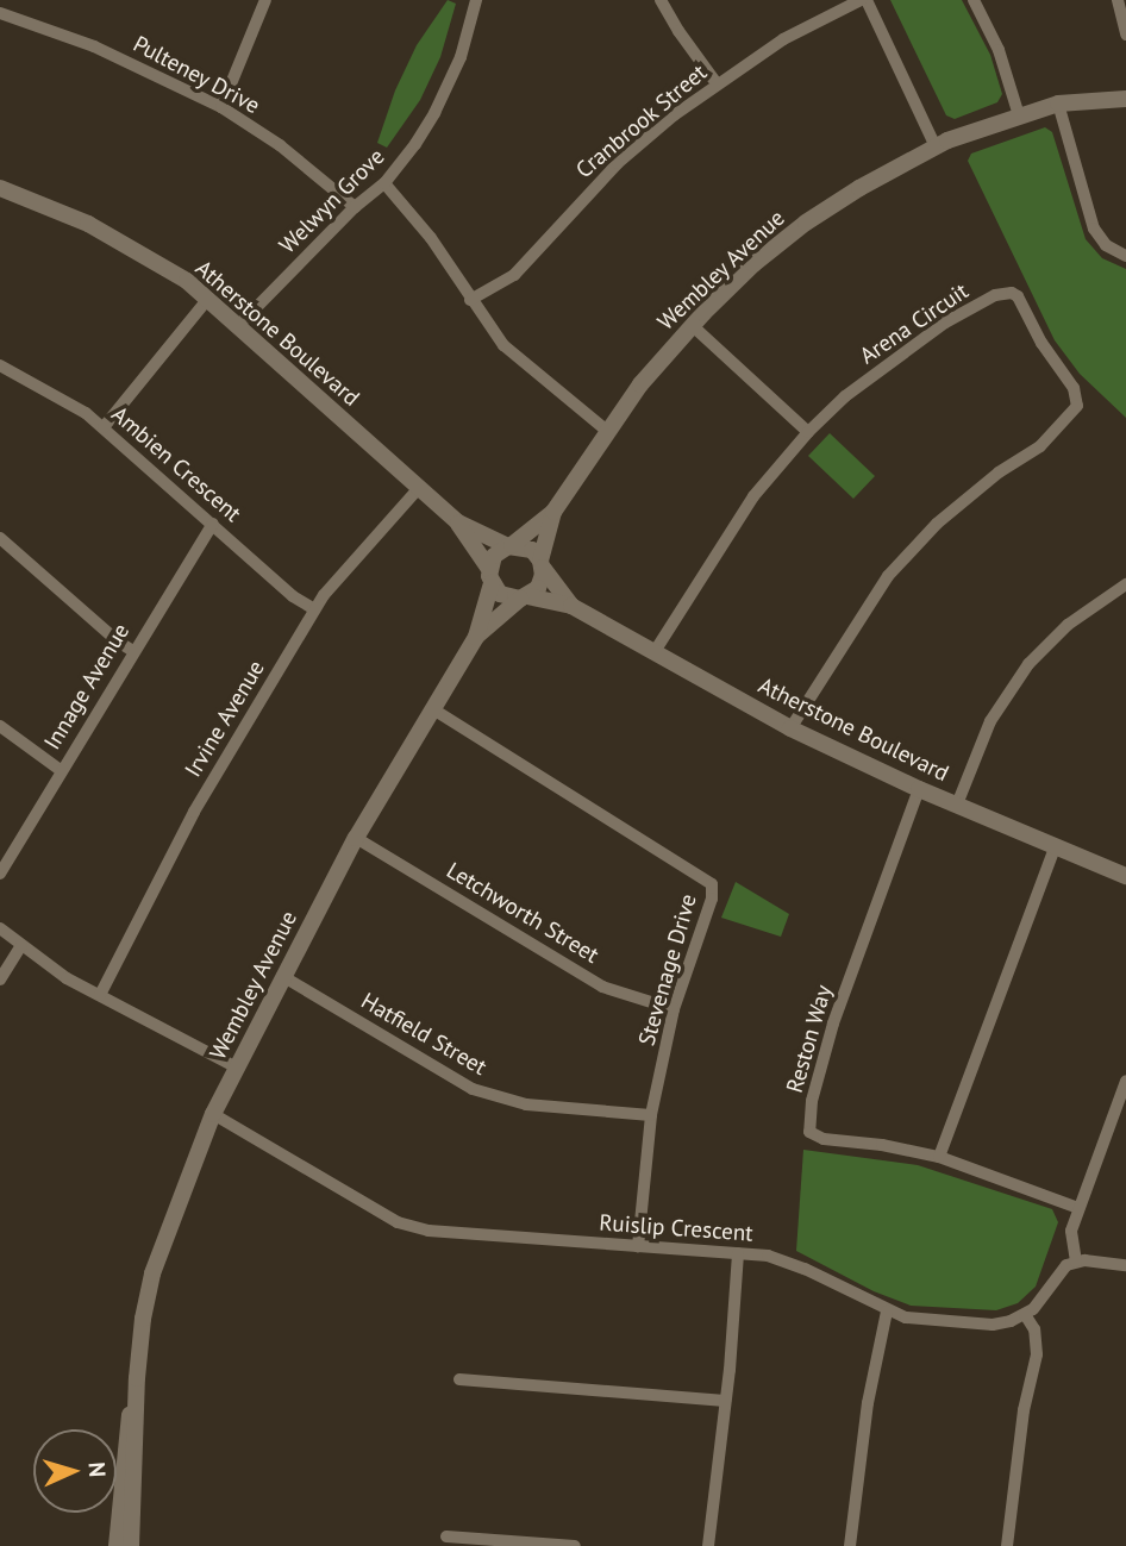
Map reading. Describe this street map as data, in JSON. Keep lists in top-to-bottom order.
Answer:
{
  "streets": {
    "street": [
      "Pulteney Drive",
      "Cranbrook Street",
      "Welwyn Grove",
      "Wembley Avenue",
      "Arena Circuit",
      "Atherstone Boulevard",
      "Ambien Crescent",
      "Innage Avenue",
      "Irvine Avenue",
      "Letchworth Street",
      "Stevenage Drive",
      "Hatfield Street",
      "Reston Way",
      "Ruislip Crescent"
    ]
  },
  "crossings": [
    ["Pulteney Drive", "Welwyn Grove"],
    ["Welwyn Grove", "Atherstone Boulevard"],
    ["Wembley Avenue", "Atherstone Boulevard"],
    ["Wembley Avenue", "Letchworth Street"],
    ["Wembley Avenue", "Stevenage Drive"],
    ["Wembley Avenue", "Hatfield Street"],
    ["Wembley Avenue", "Ruislip Crescent"],
    ["Arena Circuit", "Atherstone Boulevard"],
    ["Atherstone Boulevard", "Irvine Avenue"],
    ["Atherstone Boulevard", "Reston Way"],
    ["Ambien Crescent", "Innage Avenue"],
    ["Ambien Crescent", "Irvine Avenue"],
    ["Letchworth Street", "Stevenage Drive"],
    ["Stevenage Drive", "Hatfield Street"],
    ["Stevenage Drive", "Ruislip Crescent"]
  ],
  "north": "right"
}
